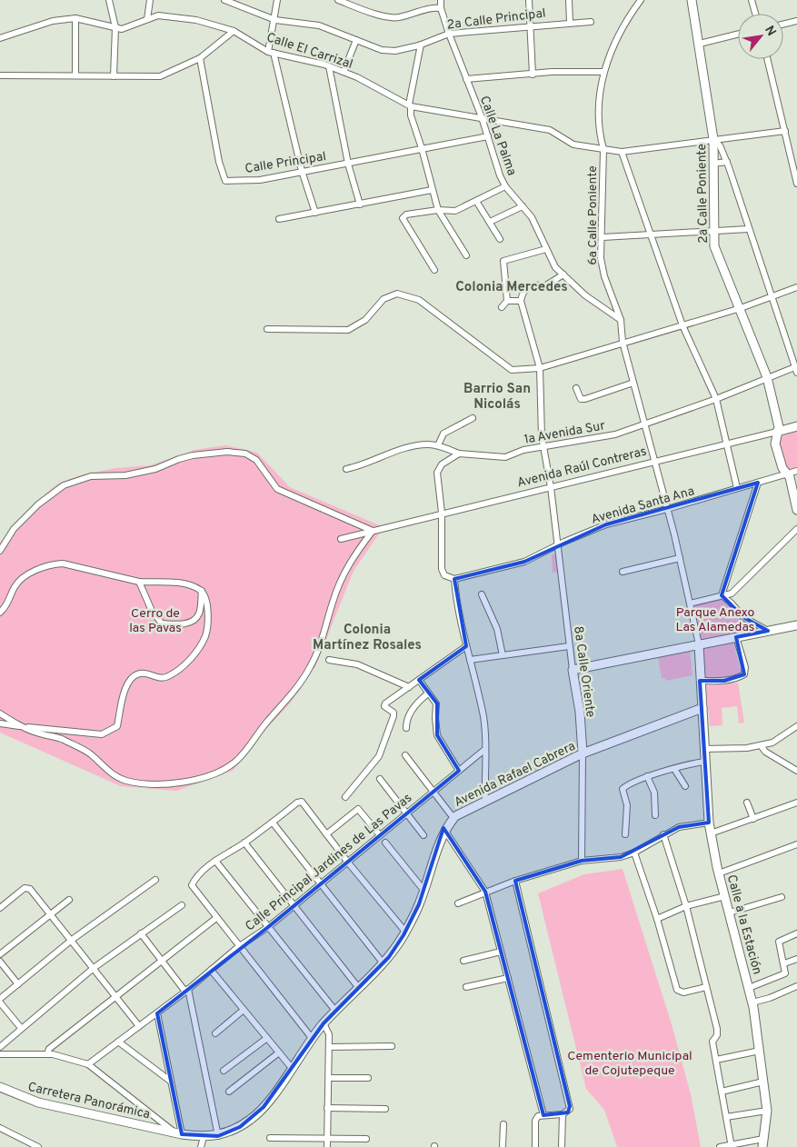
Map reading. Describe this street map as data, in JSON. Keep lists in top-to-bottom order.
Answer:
{
  "streets": {
    "street": [
      "2a Calle Principal",
      "Calle El Carrizal",
      "Calle La Palma",
      "Calle Principal",
      "2a Calle Poniente",
      "6a Calle Poniente",
      "1a Avenida Sur",
      "Avenida Raúl Contreras",
      "Avenida Santa Ana",
      "8a Calle Oriente",
      "Avenida Rafael Cabrera",
      "Calle Principal Jardines de Las Pavas",
      "Calle a la Estación",
      "Carretera Panorámica"
    ]
  },
  "crossings": [
    ["2a Calle Principal", "Calle La Palma"],
    ["Calle El Carrizal", "Calle La Palma"],
    ["Calle El Carrizal", "2a Calle Poniente"],
    ["Calle El Carrizal", "6a Calle Poniente"],
    ["Calle La Palma", "Calle Principal"],
    ["Calle La Palma", "6a Calle Poniente"],
    ["2a Calle Poniente", "1a Avenida Sur"],
    ["2a Calle Poniente", "Avenida Raúl Contreras"],
    ["2a Calle Poniente", "Avenida Santa Ana"],
    ["6a Calle Poniente", "1a Avenida Sur"],
    ["6a Calle Poniente", "Avenida Raúl Contreras"],
    ["6a Calle Poniente", "Avenida Santa Ana"],
    ["6a Calle Poniente", "Calle a la Estación"],
    ["1a Avenida Sur", "8a Calle Oriente"],
    ["Avenida Raúl Contreras", "8a Calle Oriente"],
    ["Avenida Santa Ana", "8a Calle Oriente"],
    ["8a Calle Oriente", "Avenida Rafael Cabrera"],
    ["Avenida Rafael Cabrera", "Calle a la Estación"],
    ["Avenida Rafael Cabrera", "Carretera Panorámica"]
  ],
  "districts": ["Colonia Mercedes", "Barrio San Nicolás", "Colonia Martínez Rosales"],
  "parks": ["Parque Anexo Las Alamedas", "Cerro de las Pavas", "Cementerio Municipal de Cojutepeque"],
  "north": "top right"
}
